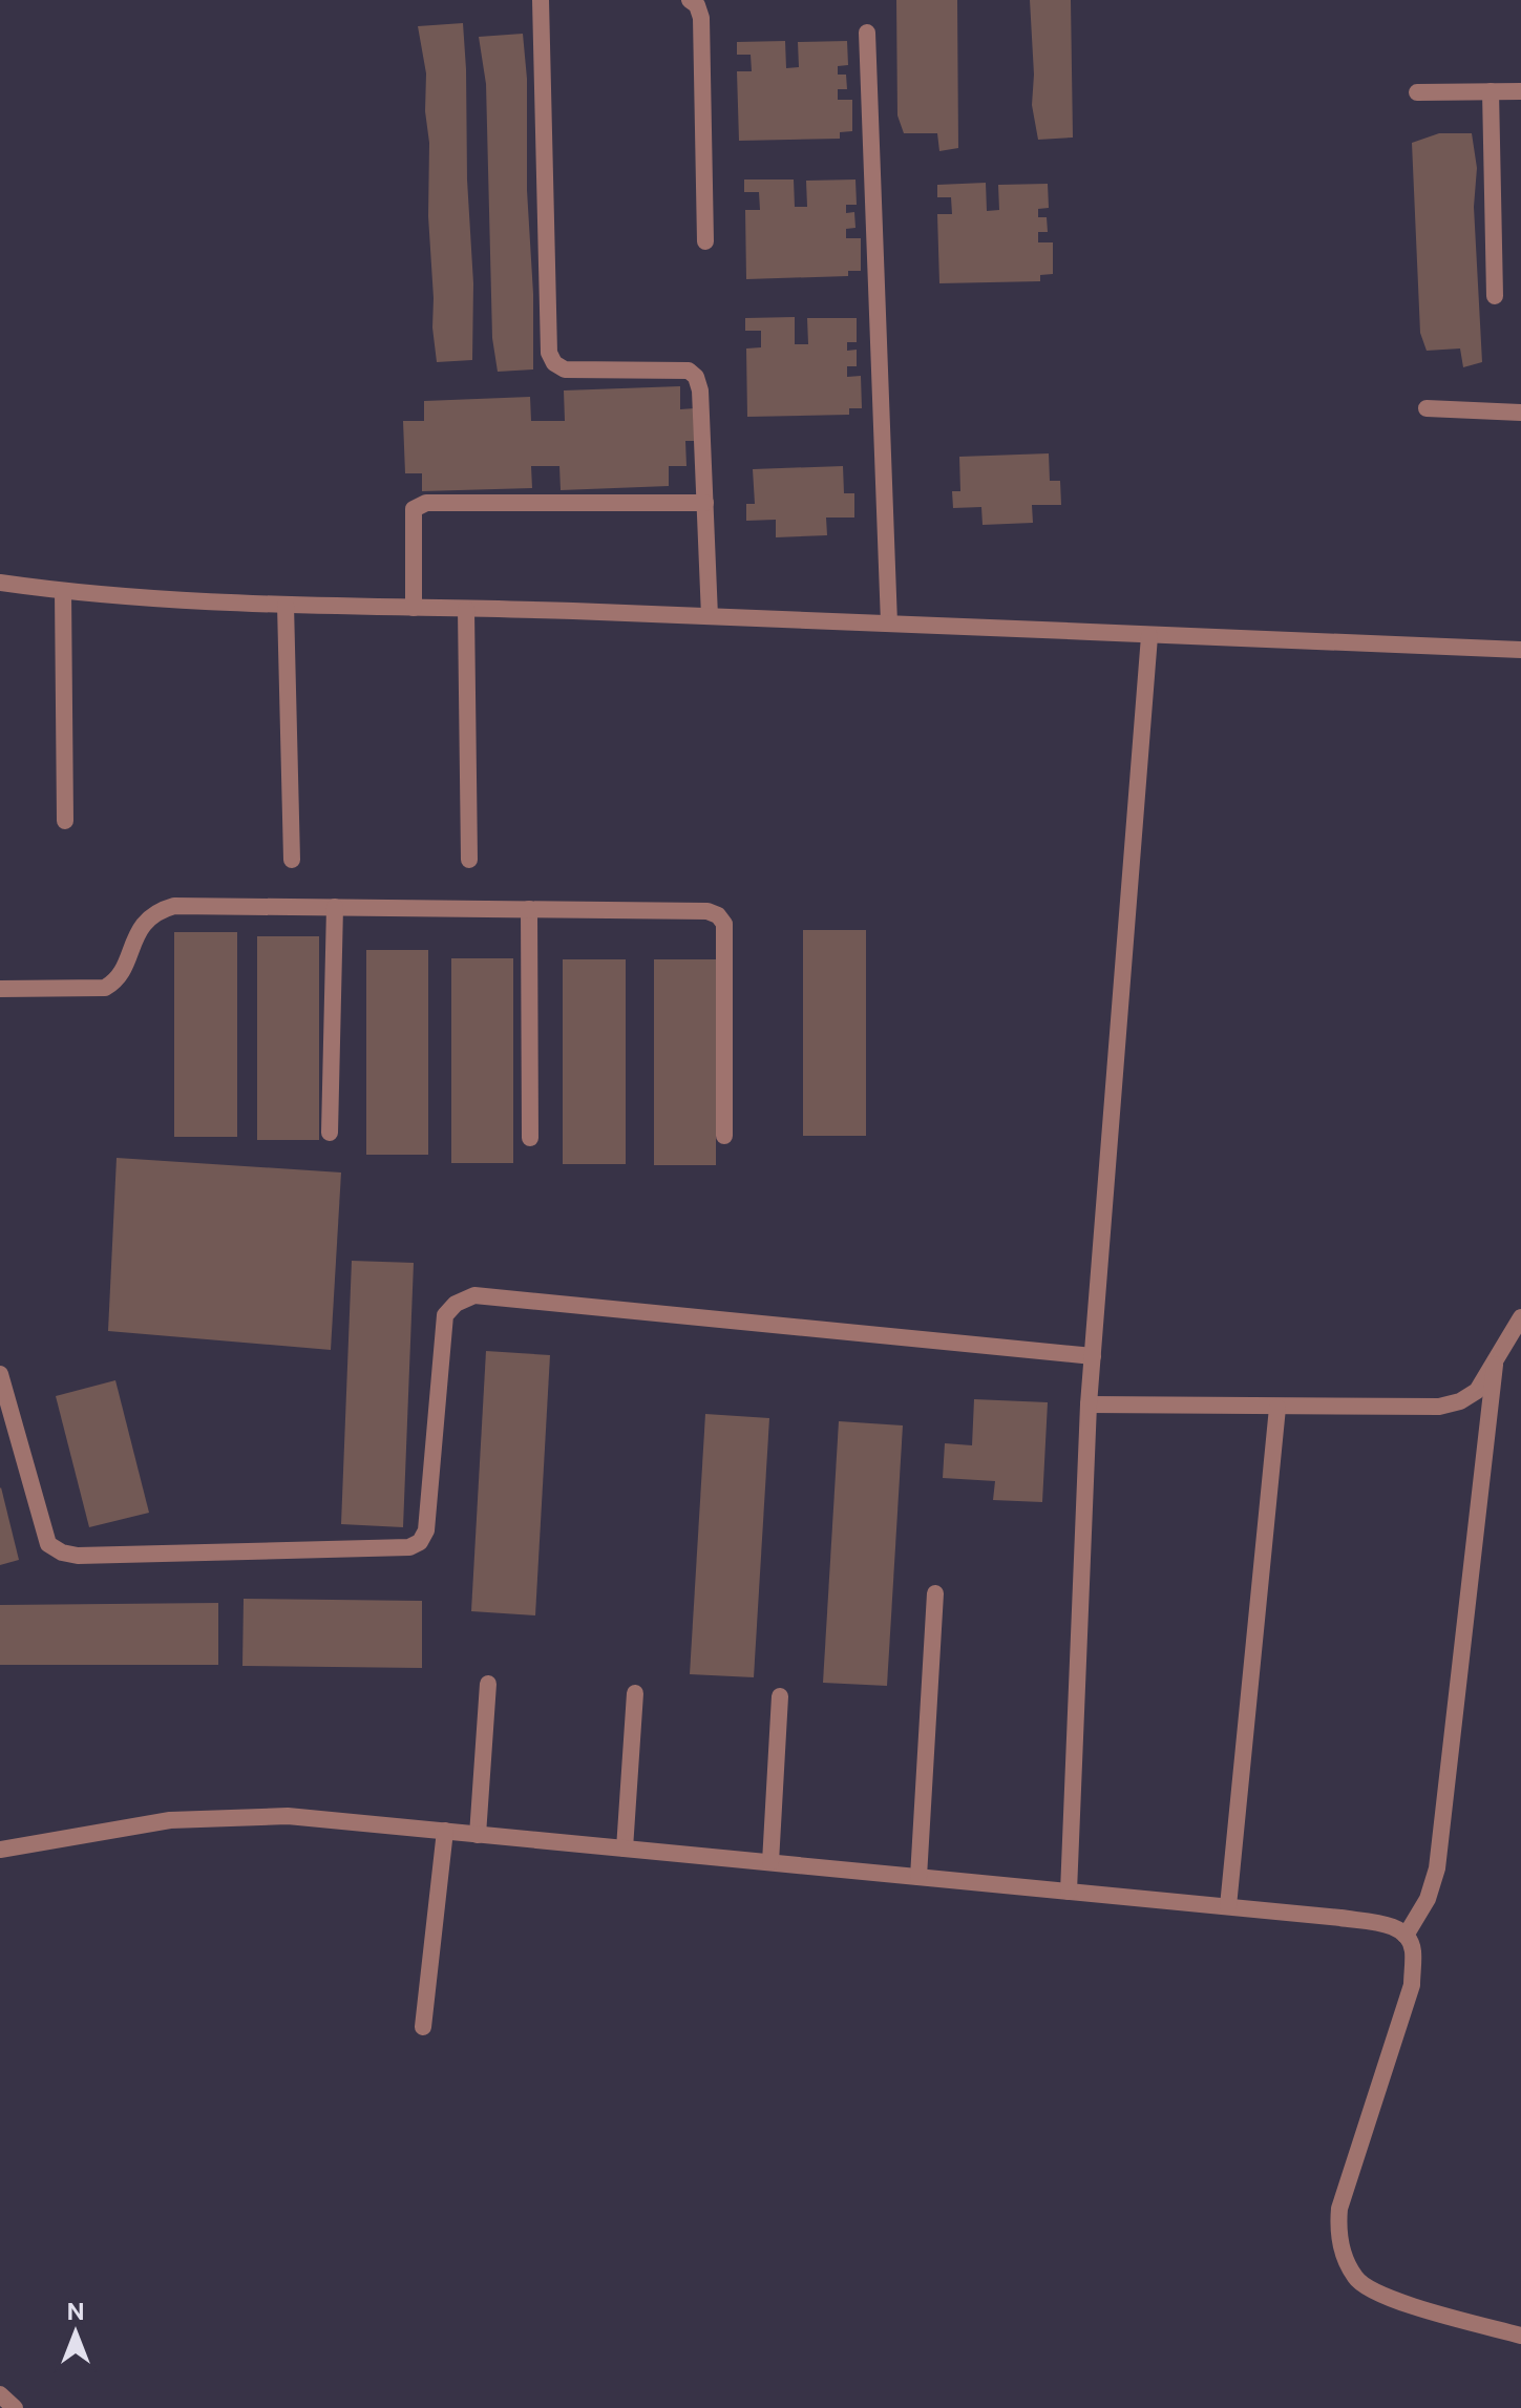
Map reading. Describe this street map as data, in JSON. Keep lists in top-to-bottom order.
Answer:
{
  "north": "top"
}
